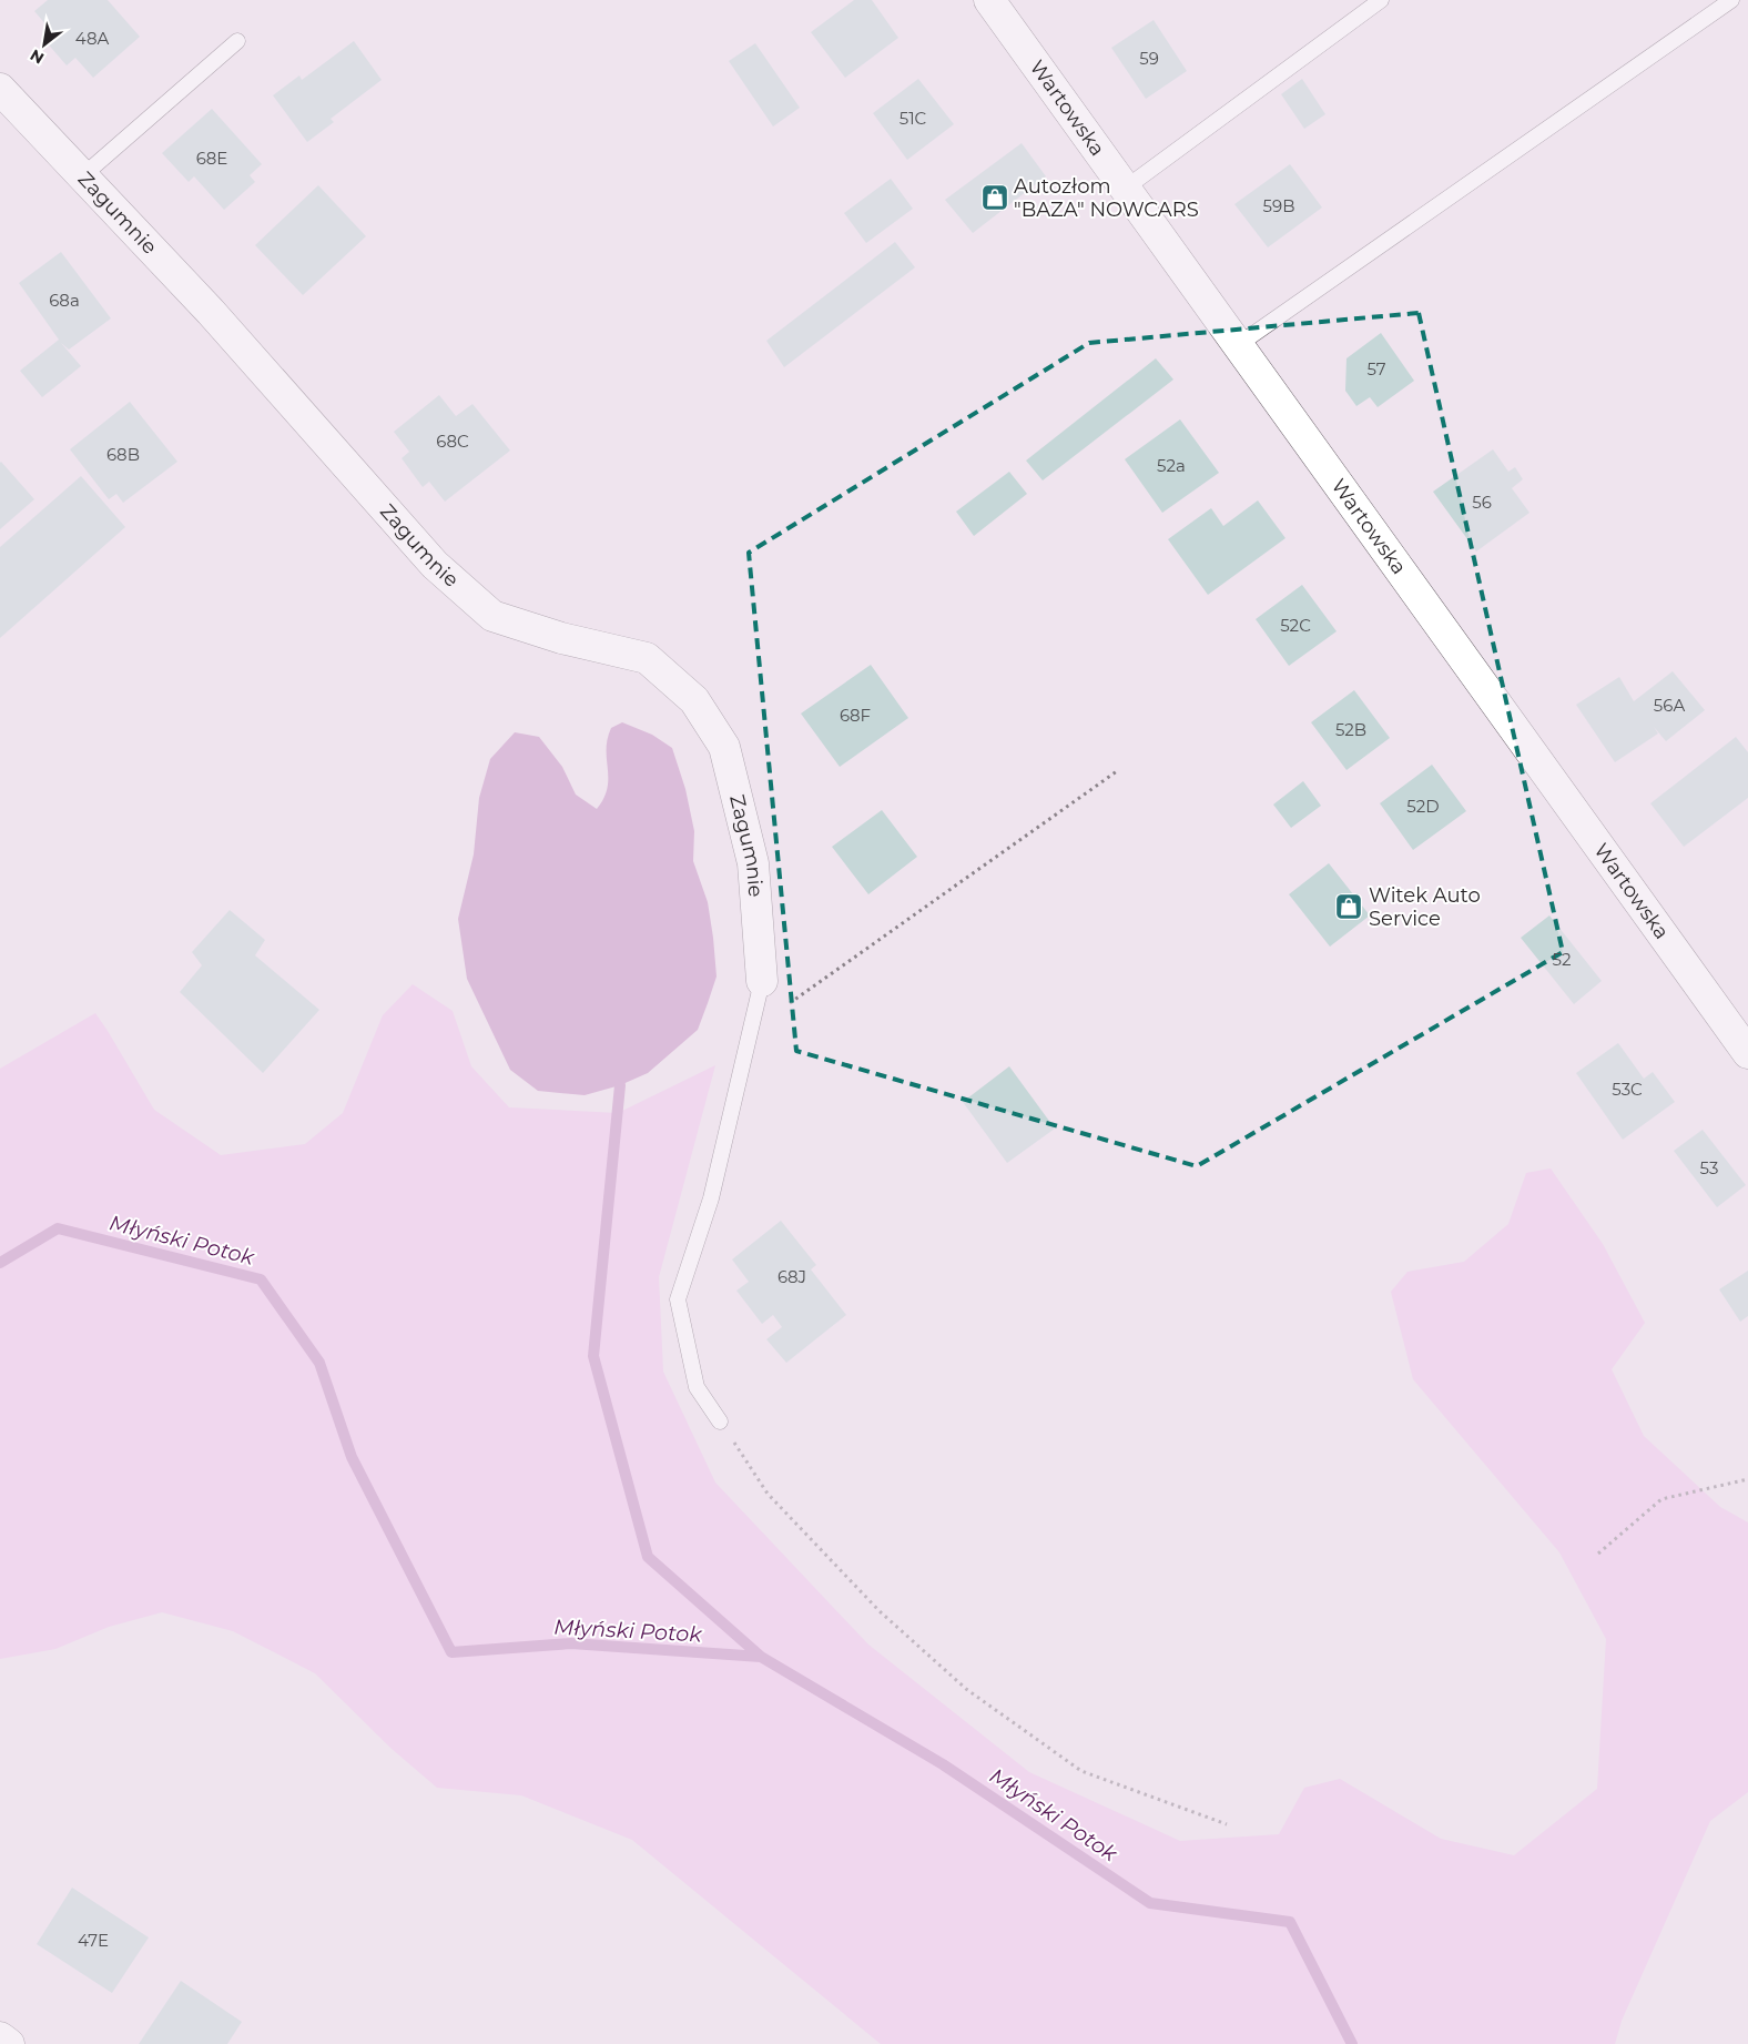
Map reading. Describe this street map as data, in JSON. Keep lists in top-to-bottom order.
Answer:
{
  "streets": {
    "street": ["Wartowska", "Zagumnie"]
  },
  "water": ["Młyński Potok"],
  "places": {
    "shop": ["Autozłom \"BAZA\" NOWCARS", "Witek Auto Service"]
  },
  "house_numbers": [
    "48A",
    "59",
    "51C",
    "68E",
    "59B",
    "68a",
    "57",
    "68C",
    "68B",
    "52a",
    "56",
    "52C",
    "56A",
    "68F",
    "52B",
    "52D",
    "52",
    "53C",
    "53",
    "68J",
    "47E"
  ],
  "north": "bottom left"
}
